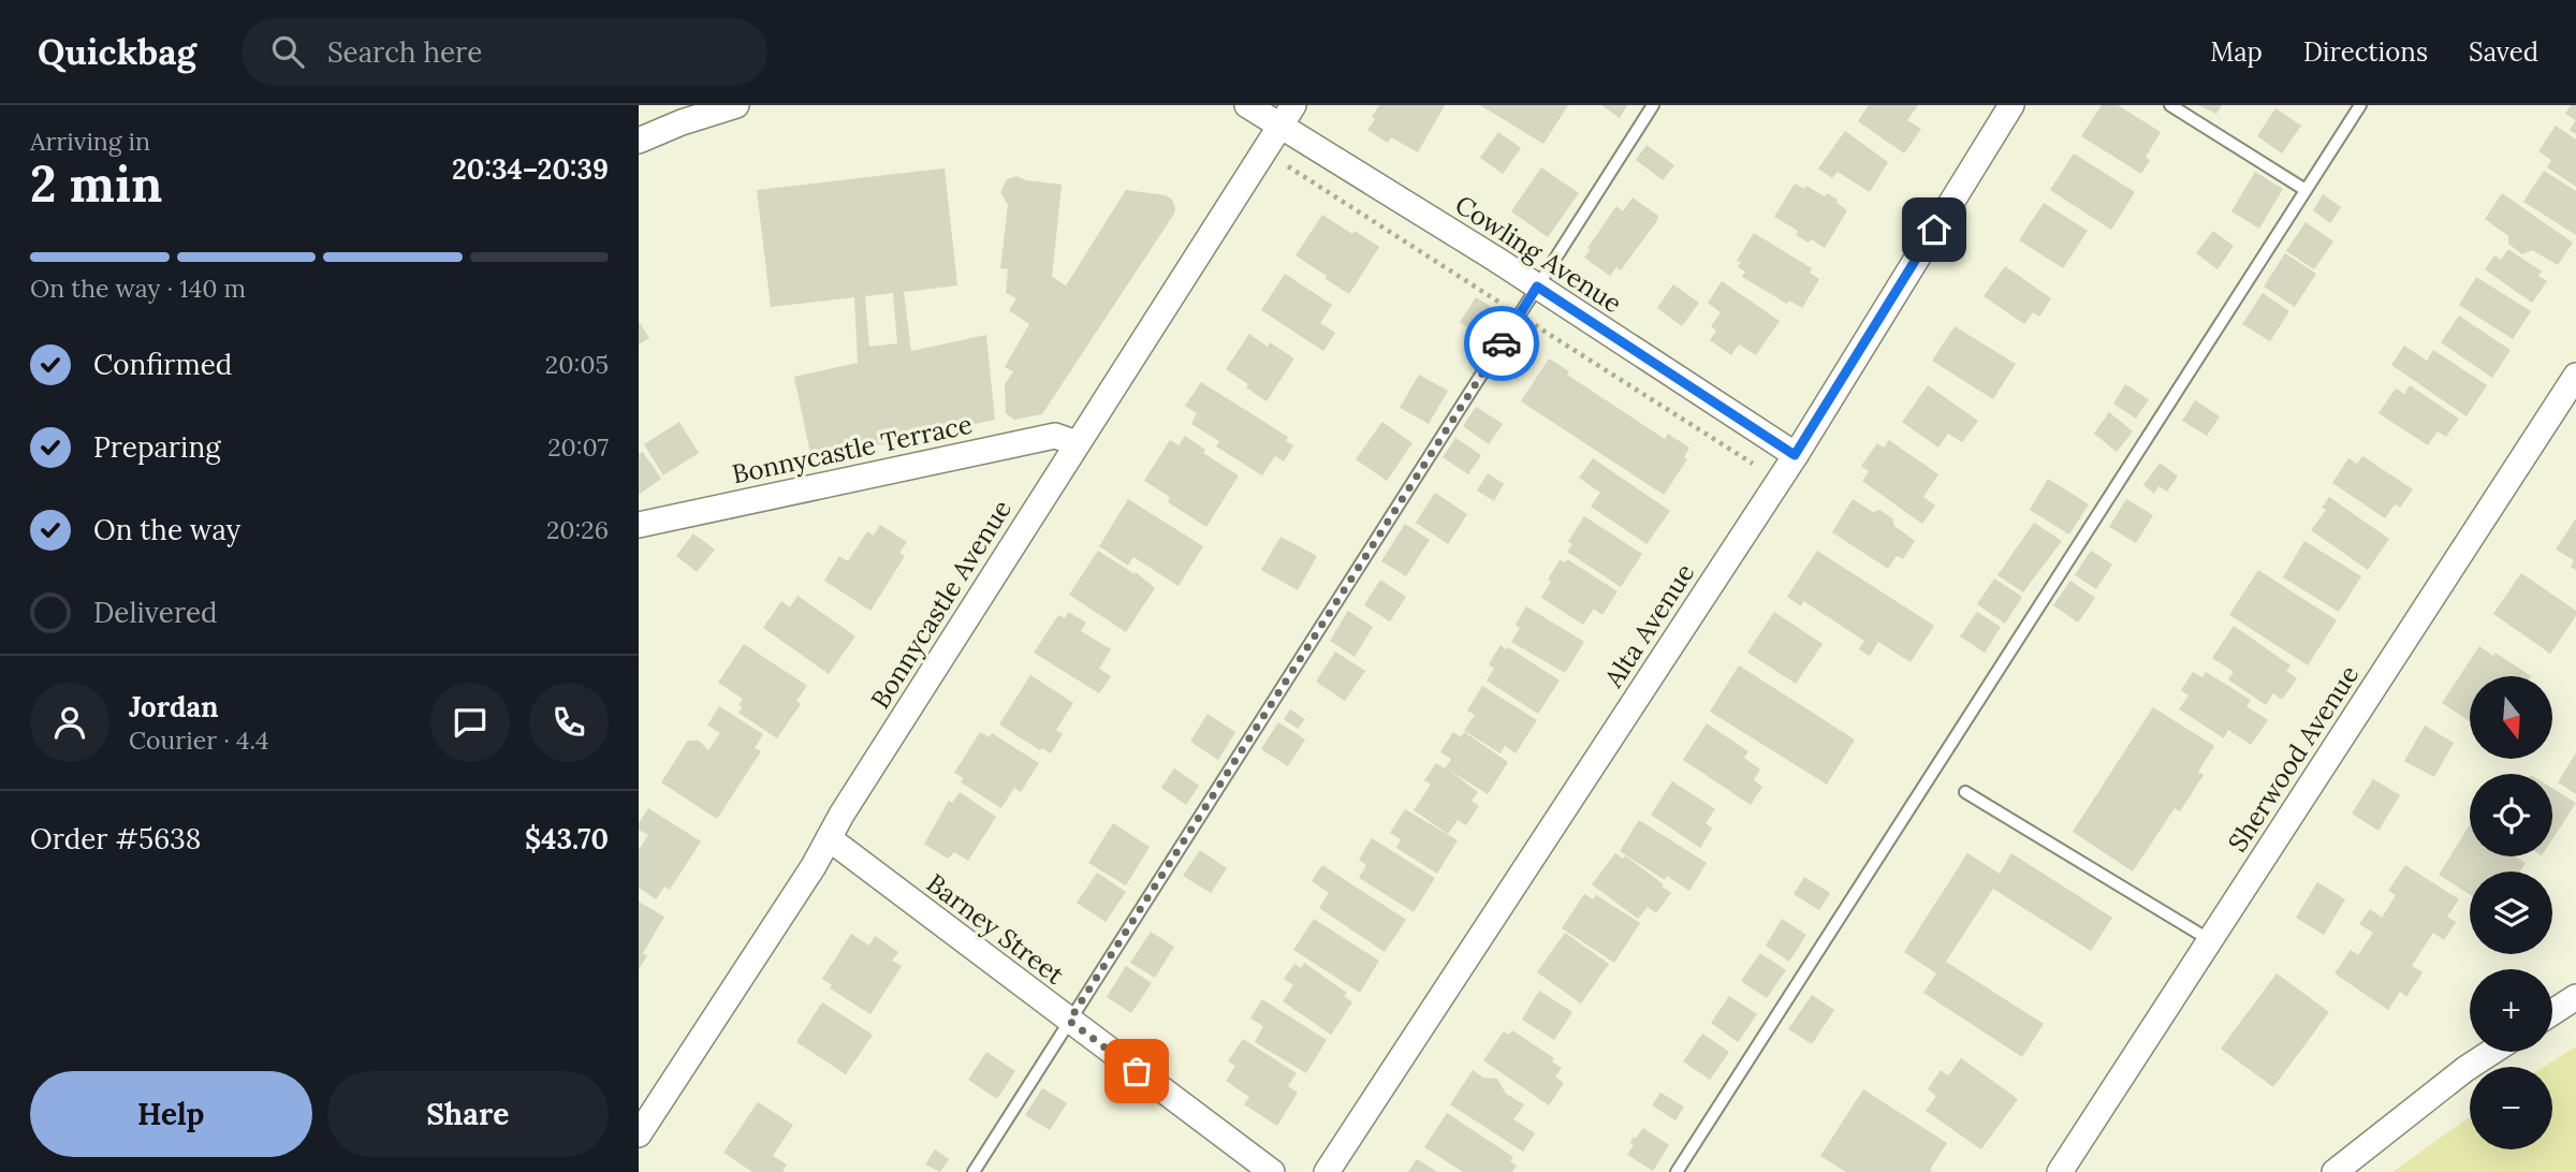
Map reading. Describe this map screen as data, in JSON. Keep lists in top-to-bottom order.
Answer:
{
  "streets": {
    "street": [
      "Cowling Avenue",
      "Bonnycastle Terrace",
      "Bonnycastle Avenue",
      "Alta Avenue",
      "Sherwood Avenue",
      "Barney Street"
    ]
  },
  "crossings": [
    ["Cowling Avenue", "Bonnycastle Avenue"],
    ["Cowling Avenue", "Alta Avenue"],
    ["Bonnycastle Terrace", "Bonnycastle Avenue"],
    ["Bonnycastle Avenue", "Barney Street"]
  ],
  "north": "bottom",
  "page": {
    "header": "Quickbag",
    "search": "Search here",
    "nav": ["Map", "Directions", "Saved"],
    "heading": ["2 min", "Arriving in", "20:34–20:39"],
    "panel": [
      "Jordan",
      "Courier · 4.4",
      "Order #5638",
      "$43.70"
    ],
    "bar": "On the way · 140 m",
    "list": [
      ["Confirmed", "20:05"],
      ["Preparing", "20:07"],
      ["On the way", "20:26"],
      "Delivered"
    ],
    "map_buttons": ["+", "−"],
    "buttons": ["Help", "Share"]
  }
}
